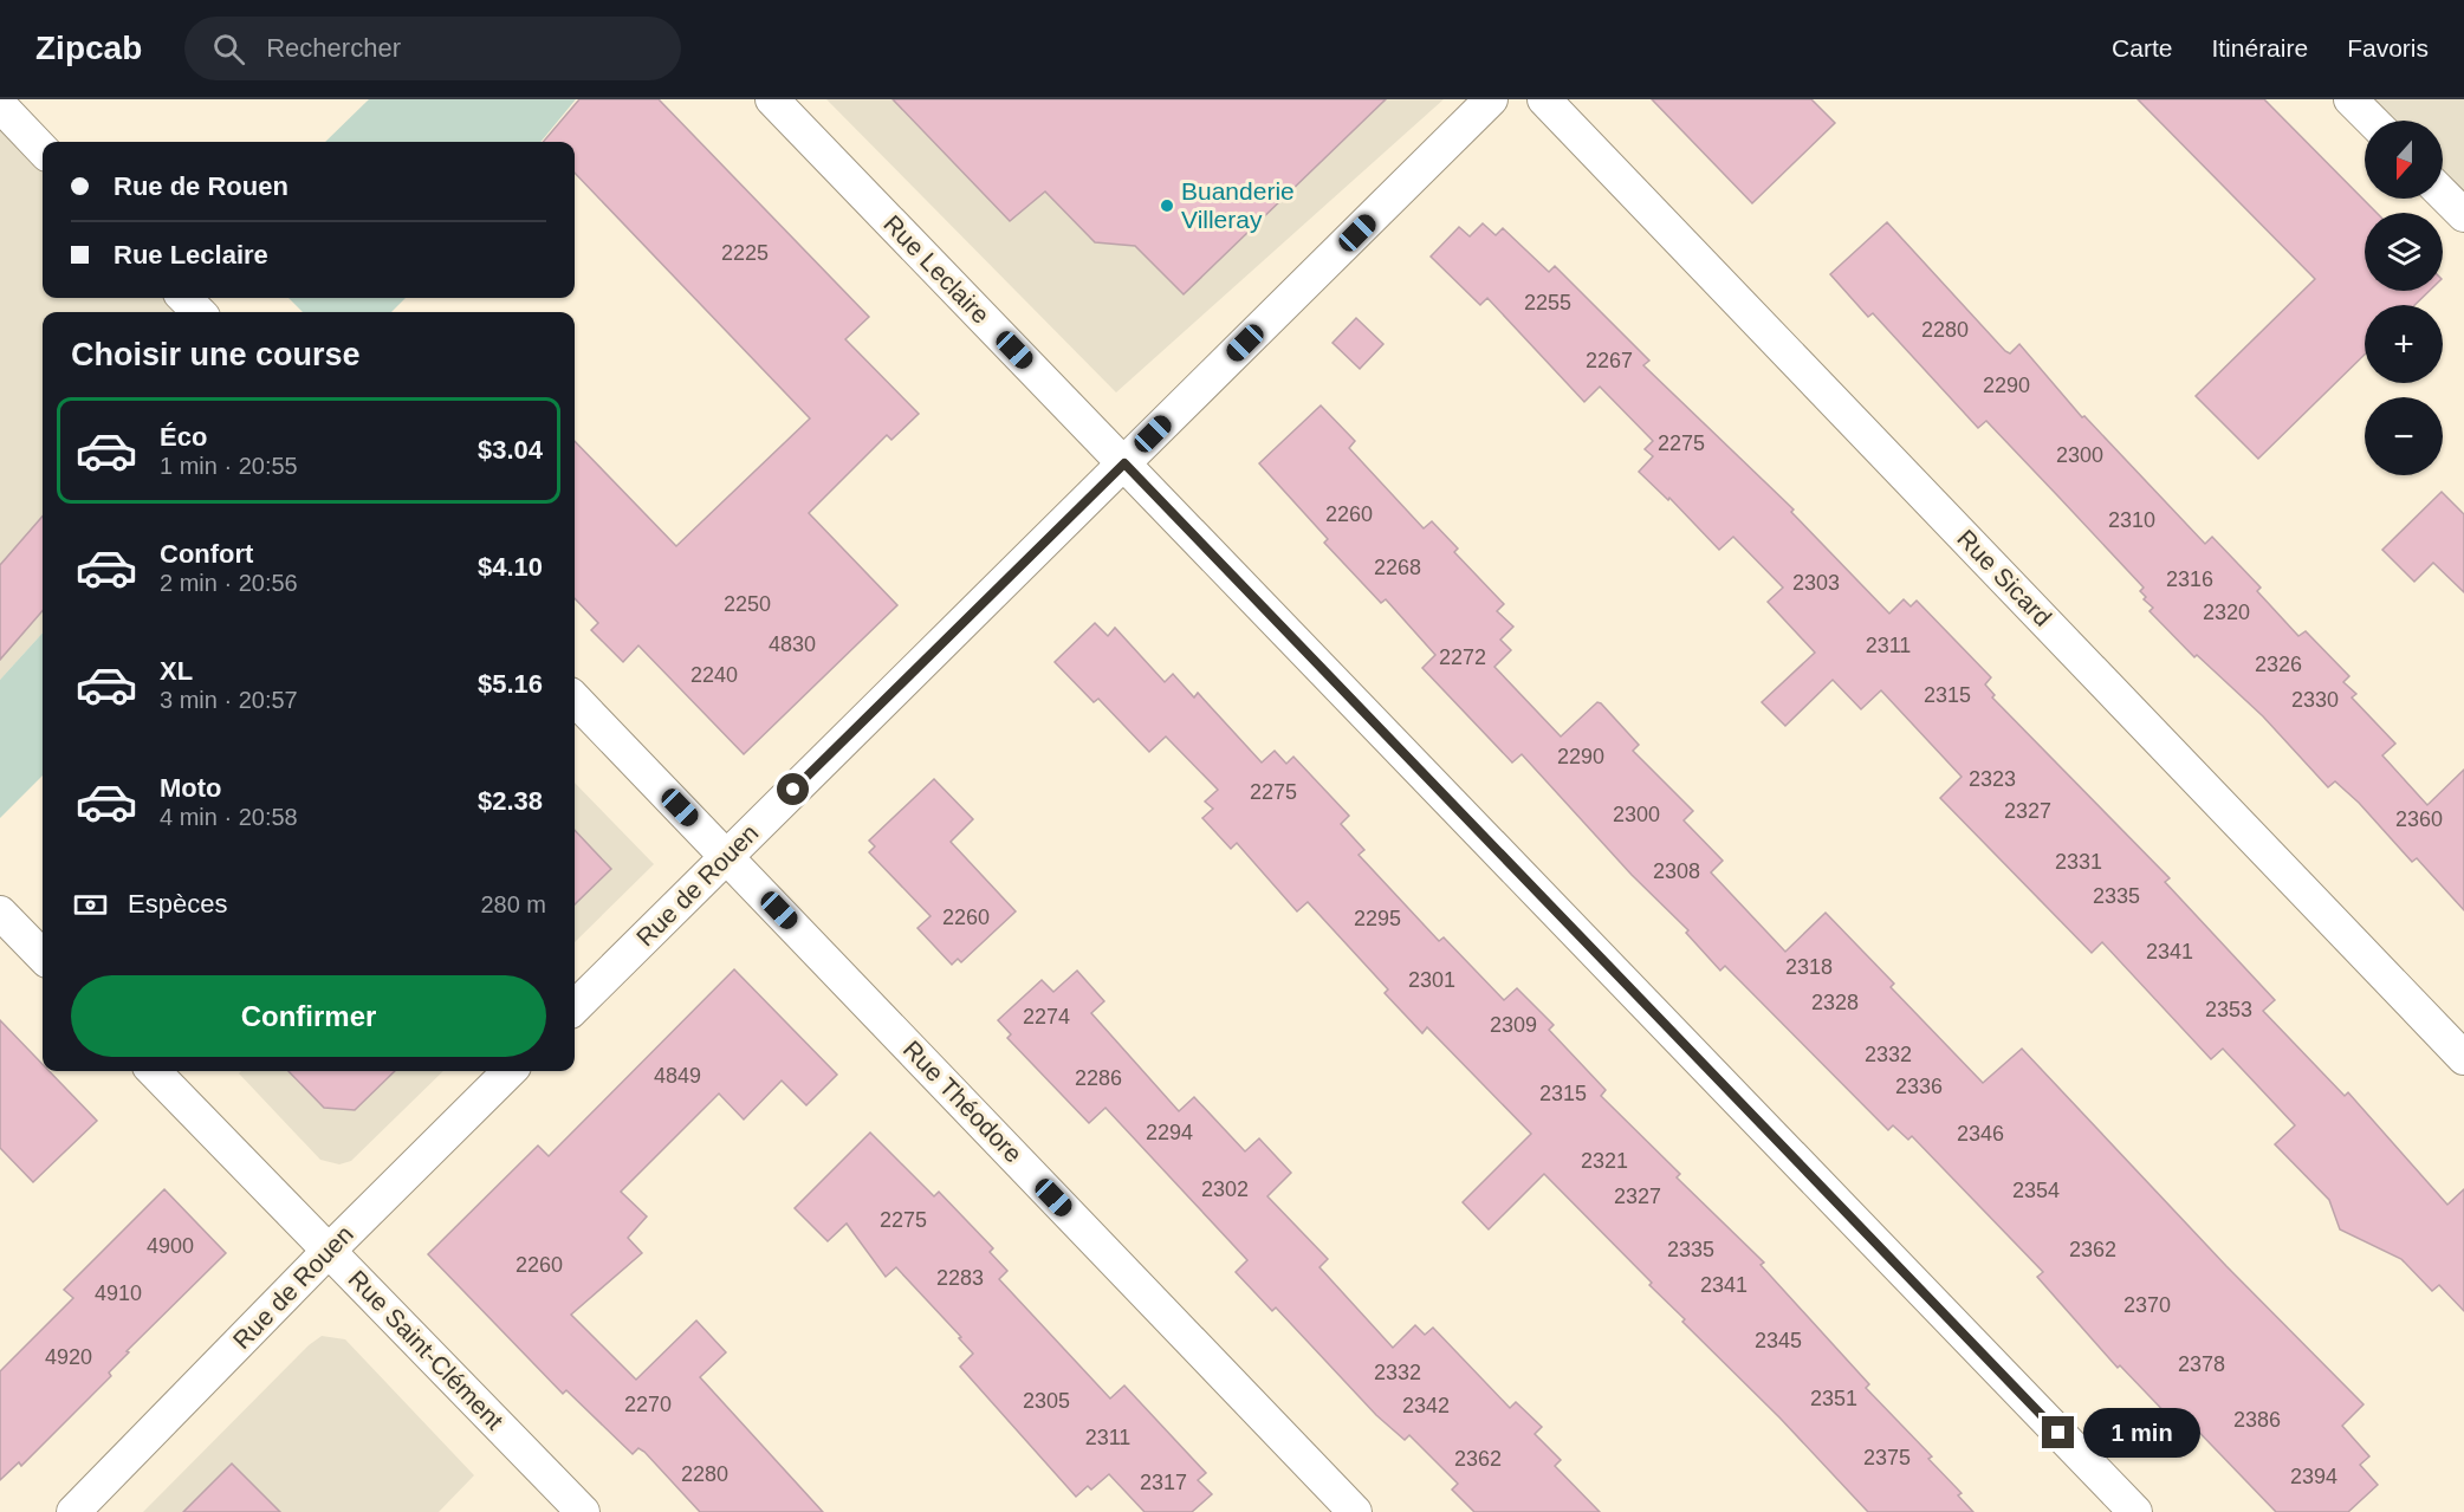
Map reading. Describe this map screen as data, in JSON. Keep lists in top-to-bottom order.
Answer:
{
  "streets": {
    "street": [
      "Rue Leclaire",
      "Rue Sicard",
      "Rue de Rouen",
      "Rue Théodore",
      "Rue Saint-Clément"
    ]
  },
  "crossings": [
    ["Rue Leclaire", "Rue de Rouen"],
    ["Rue de Rouen", "Rue Théodore"],
    ["Rue de Rouen", "Rue Saint-Clément"]
  ],
  "places": ["Buanderie Villeray"],
  "house_numbers": [
    "2225",
    "2255",
    "2280",
    "2267",
    "2290",
    "2275",
    "2300",
    "2260",
    "2310",
    "2268",
    "2316",
    "2303",
    "2250",
    "2320",
    "4830",
    "2311",
    "2272",
    "2326",
    "2240",
    "2315",
    "2330",
    "2290",
    "2323",
    "2275",
    "2327",
    "2300",
    "2360",
    "2331",
    "2308",
    "2335",
    "2260",
    "2295",
    "2341",
    "2318",
    "2301",
    "2328",
    "2353",
    "2274",
    "2309",
    "2332",
    "4849",
    "2286",
    "2336",
    "2315",
    "2294",
    "2346",
    "2321",
    "2302",
    "2354",
    "2327",
    "2275",
    "4900",
    "2335",
    "2362",
    "2260",
    "2283",
    "2341",
    "4910",
    "2370",
    "2345",
    "4920",
    "2378",
    "2332",
    "2351",
    "2305",
    "2270",
    "2342",
    "2386",
    "2311",
    "2375",
    "2362",
    "2280",
    "2394",
    "2317"
  ],
  "north": "bottom",
  "page": {
    "header": "Zipcab",
    "search": "Rechercher",
    "nav": ["Carte", "Itinéraire", "Favoris"],
    "map_buttons": ["+", "−"],
    "banner": ["Rue de Rouen", "Rue Leclaire"],
    "heading": "Choisir une course",
    "list": [
      {
        "name": "Éco",
        "note": "1 min · 20:55",
        "value": "$3.04"
      },
      {
        "name": "Confort",
        "note": "2 min · 20:56",
        "value": "$4.10"
      },
      {
        "name": "XL",
        "note": "3 min · 20:57",
        "value": "$5.16"
      },
      {
        "name": "Moto",
        "note": "4 min · 20:58",
        "value": "$2.38"
      }
    ],
    "pay": ["Espèces", "280 m"],
    "buttons": "Confirmer",
    "bubble": "1 min"
  }
}
